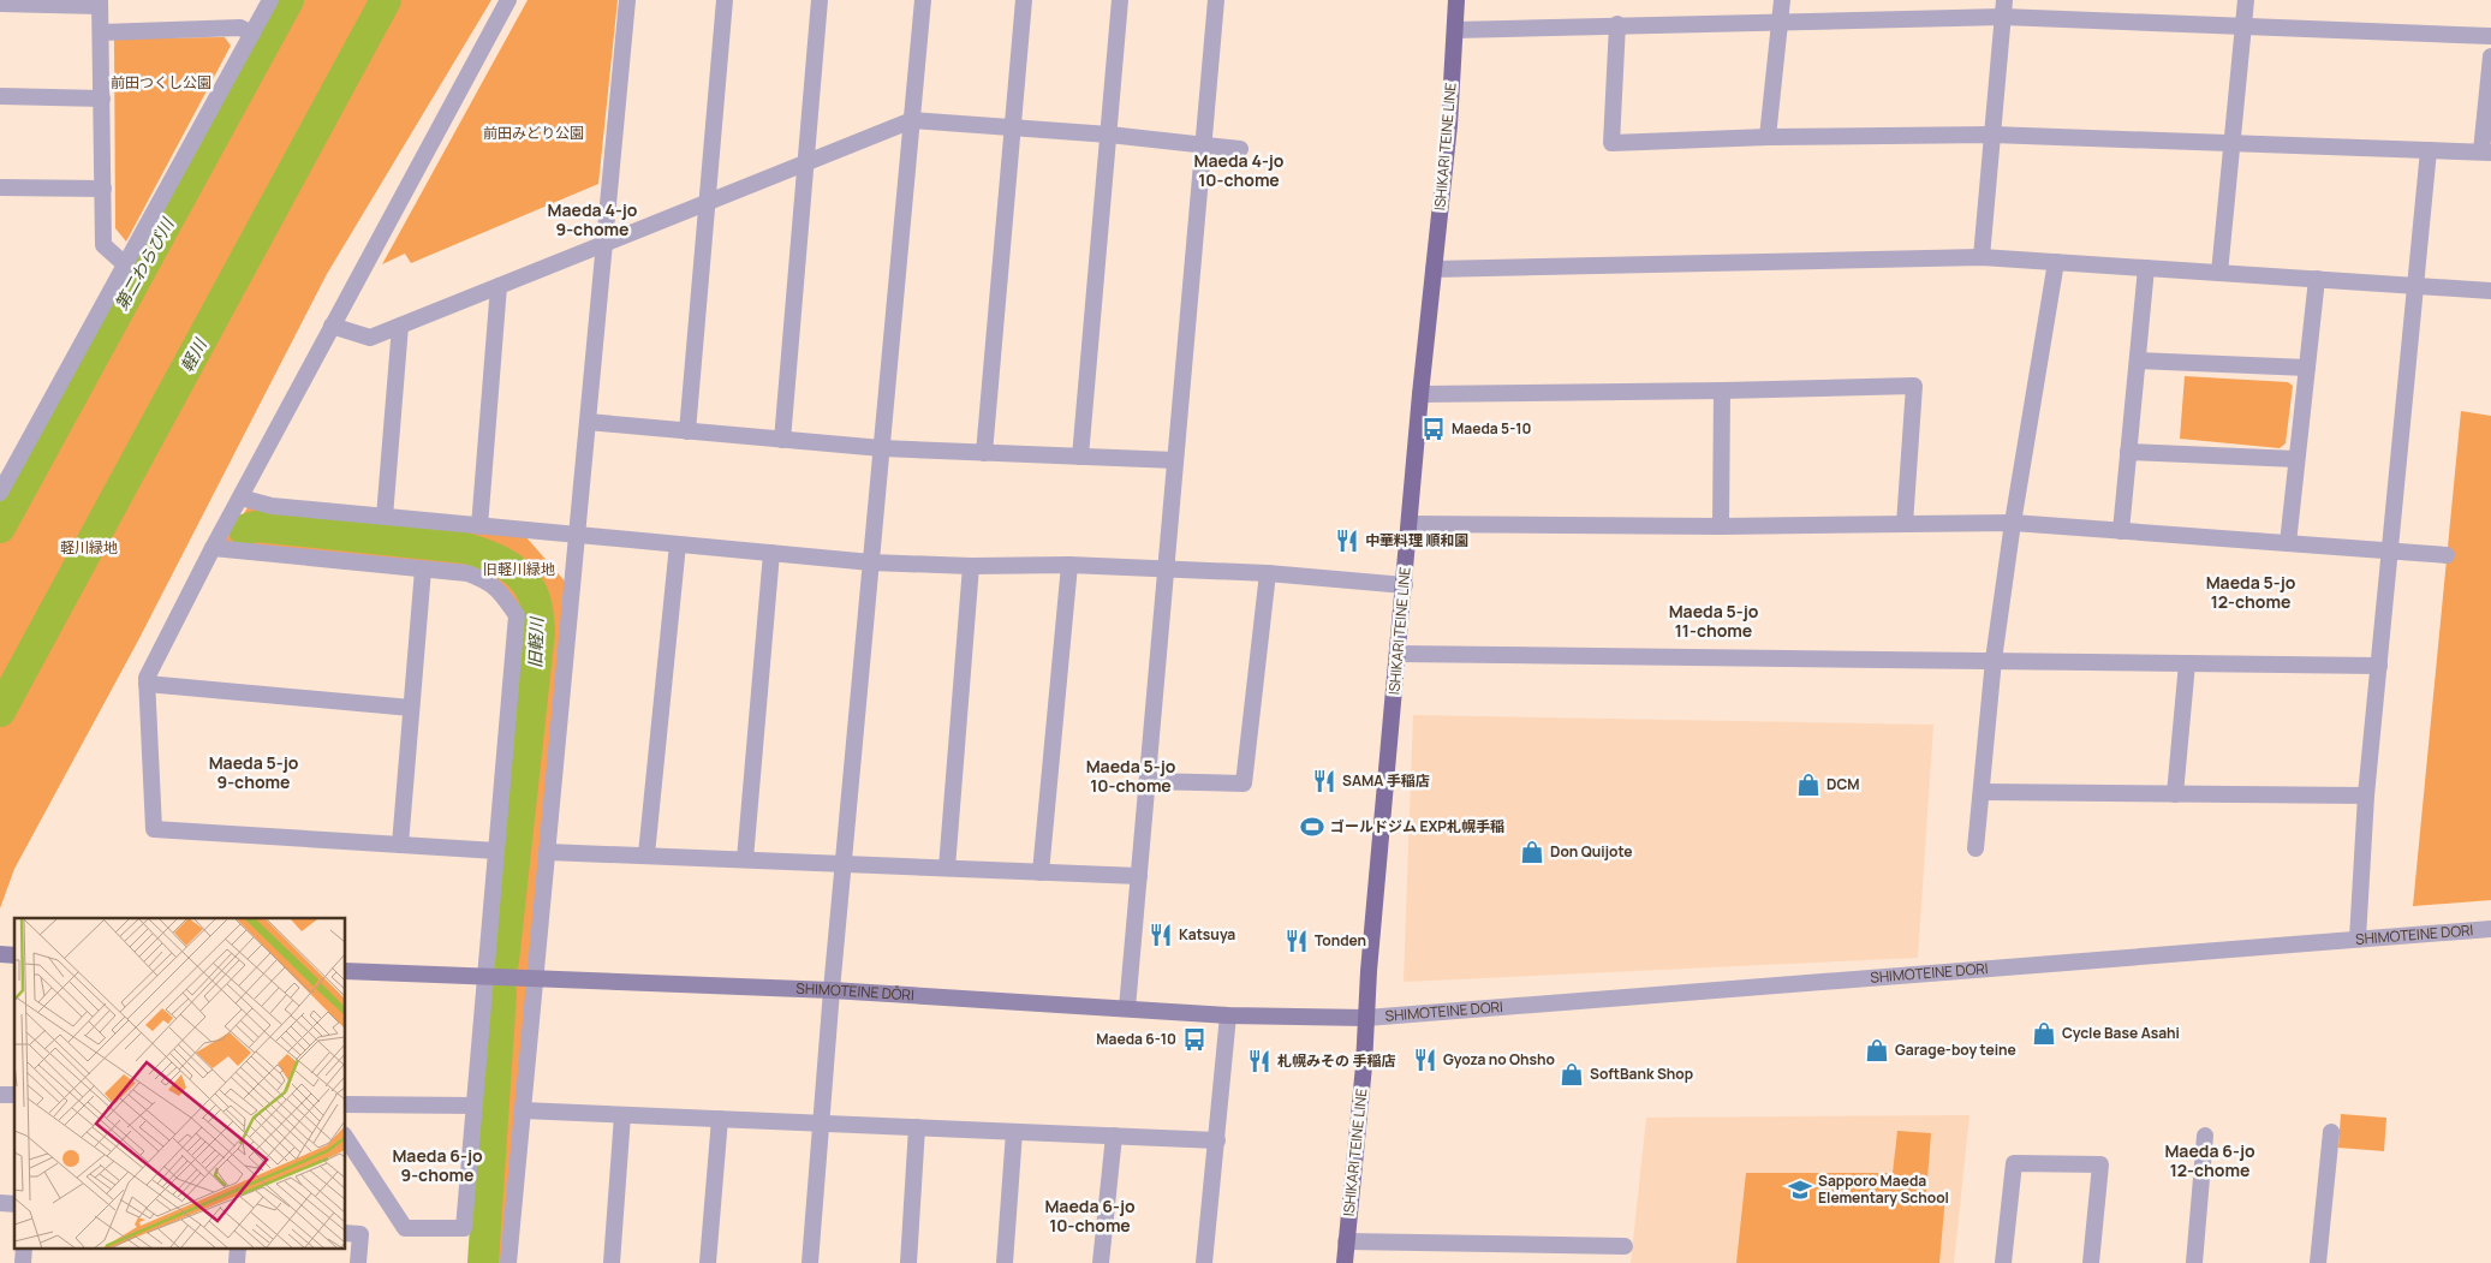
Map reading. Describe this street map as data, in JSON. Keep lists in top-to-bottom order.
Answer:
{
  "streets": {
    "main road": ["ISHIKARI TEINE LINE", "SHIMOTEINE DŌRI"],
    "street": ["SHIMOTEINE DORI"]
  },
  "crossings": [
    ["ISHIKARI TEINE LINE", "SHIMOTEINE DORI"],
    ["ISHIKARI TEINE LINE", "SHIMOTEINE DŌRI"],
    ["SHIMOTEINE DORI", "SHIMOTEINE DŌRI"]
  ],
  "districts": [
    "Maeda 4-jo 10-chome",
    "Maeda 4-jo 9-chome",
    "Maeda 5-jo 12-chome",
    "Maeda 5-jo 11-chome",
    "Maeda 5-jo 9-chome",
    "Maeda 5-jo 10-chome",
    "Maeda 6-jo 12-chome",
    "Maeda 6-jo 9-chome",
    "Maeda 6-jo 10-chome"
  ],
  "water": ["第二わらび川", "軽川", "旧軽川"],
  "parks": [
    "前田つくし公園",
    "前田みどり公園",
    "軽川緑地",
    "旧軽川緑地"
  ],
  "places": {
    "bus stop": ["Maeda 5-10", "Maeda 6-10"],
    "restaurant": [
      "中華料理 順和園",
      "SAMA 手稲店",
      "Katsuya",
      "Tonden",
      "Gyoza no Ohsho",
      "札幌みその 手稲店"
    ],
    "shop": [
      "DCM",
      "Don Quijote",
      "Cycle Base Asahi",
      "Garage-boy teine",
      "SoftBank Shop"
    ],
    "sports": ["ゴールドジム EXP札幌手稲"],
    "school or university": ["Sapporo Maeda Elementary School"]
  }
}
